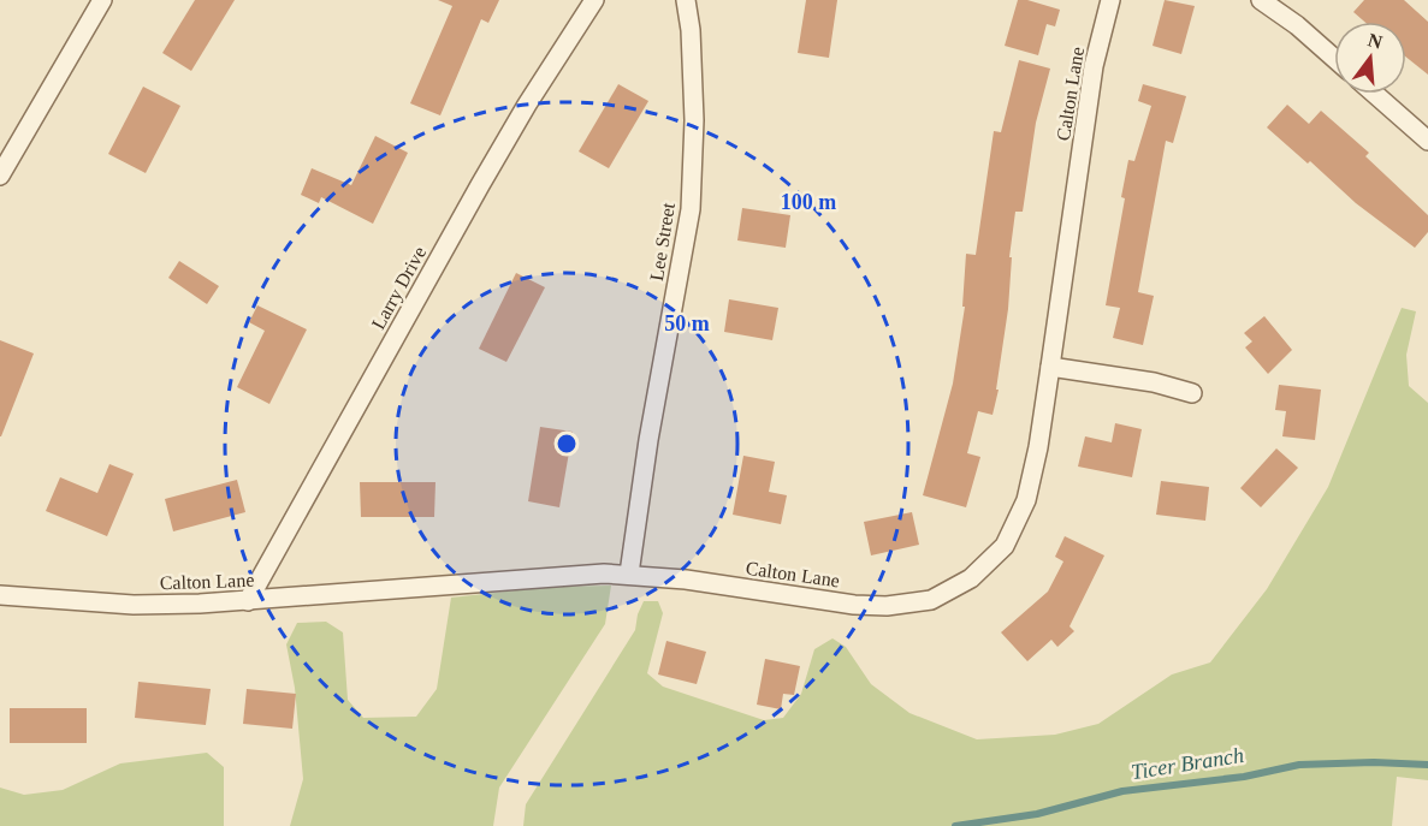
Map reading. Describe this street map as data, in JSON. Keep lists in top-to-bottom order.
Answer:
{
  "streets": {
    "street": ["Calton Lane", "Lee Street", "Larry Drive"]
  },
  "crossings": [
    ["Calton Lane", "Lee Street"],
    ["Calton Lane", "Larry Drive"]
  ],
  "water": ["Ticer Branch"],
  "north": "top",
  "rings": ["100 m", "50 m"]
}
